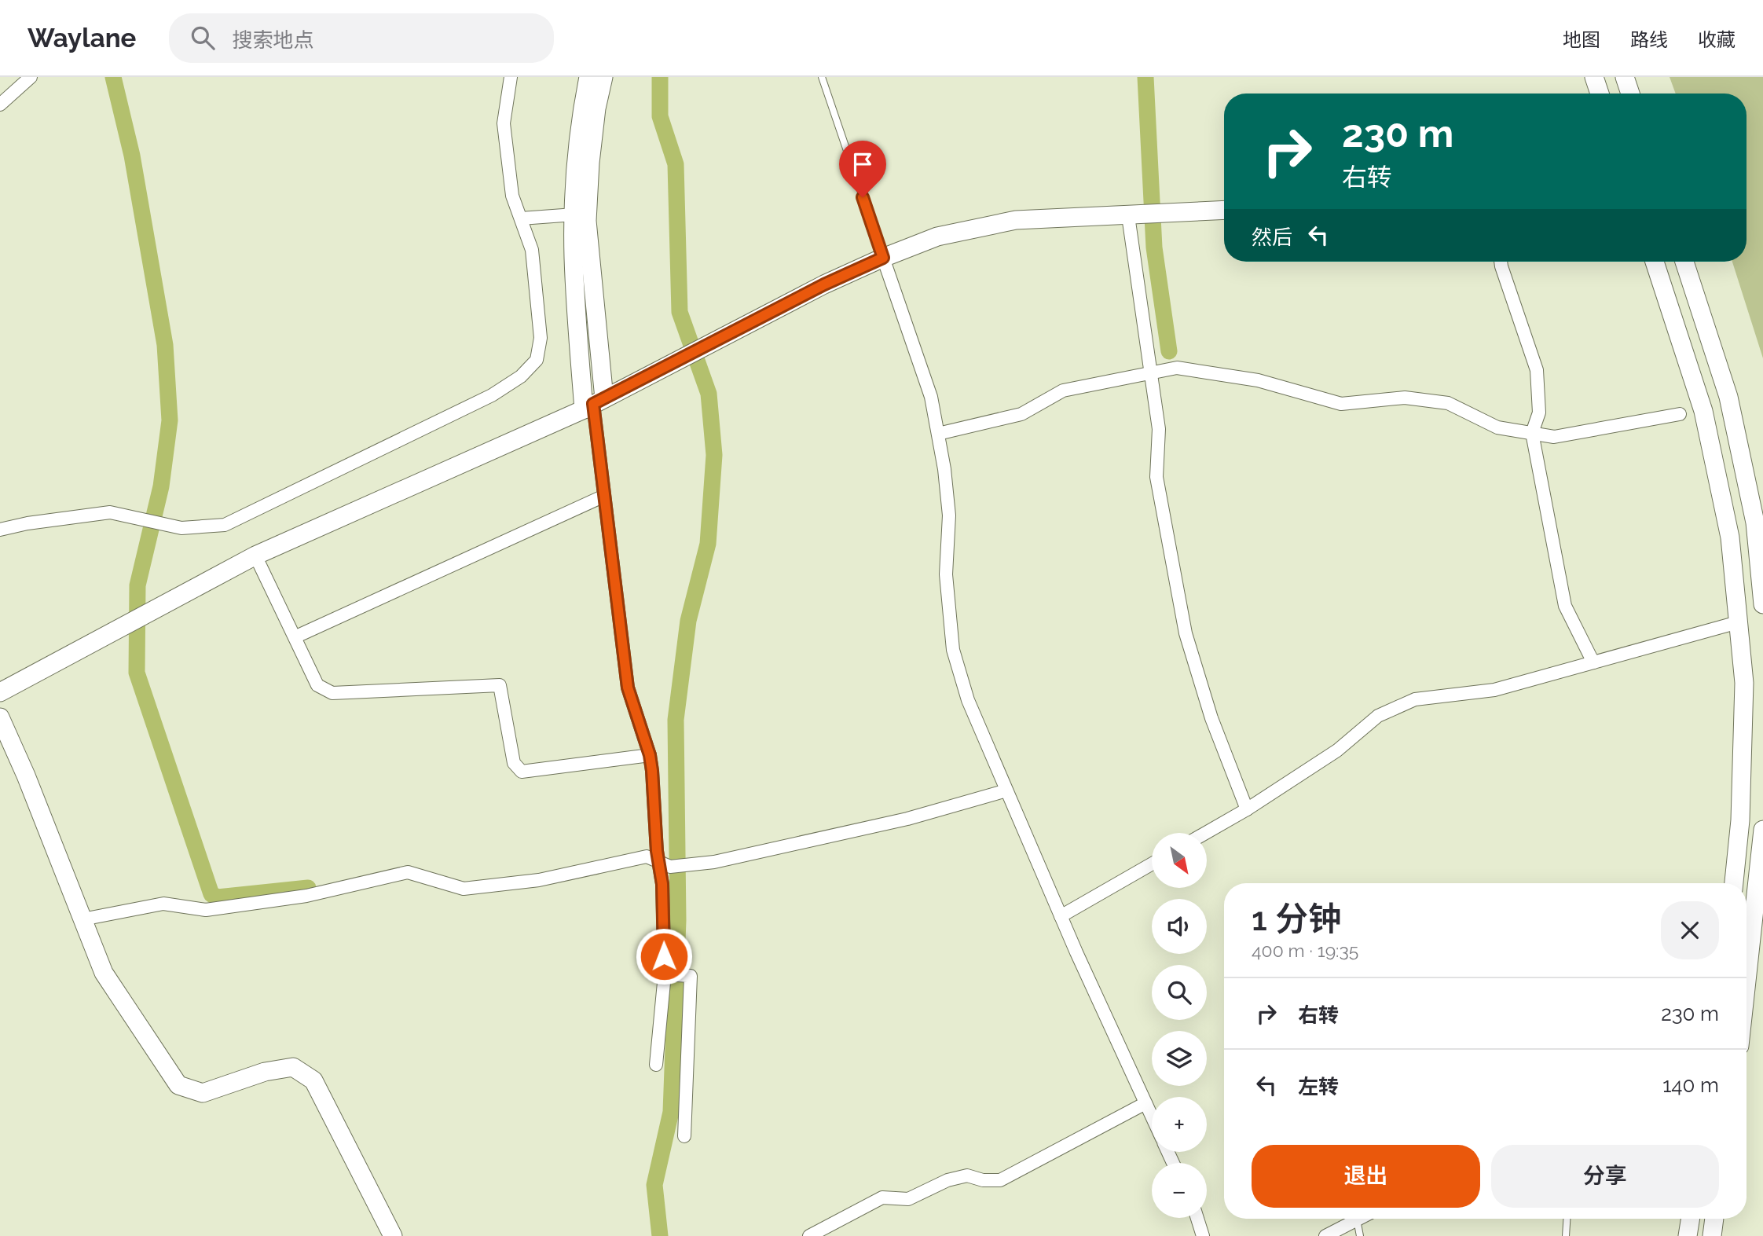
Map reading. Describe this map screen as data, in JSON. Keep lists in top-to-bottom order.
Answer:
{
  "north": "bottom right",
  "page": {
    "header": "Waylane",
    "search": "搜索地点",
    "nav": ["地图", "路线", "收藏"],
    "turn": ["230 m", "右转"],
    "then": "然后",
    "map_buttons": ["+", "−"],
    "heading": ["1 分钟", "400 m · 19:35"],
    "list": [
      {
        "name": "右转",
        "value": "230 m"
      },
      {
        "name": "左转",
        "value": "140 m"
      }
    ],
    "buttons": ["退出", "分享"]
  }
}
